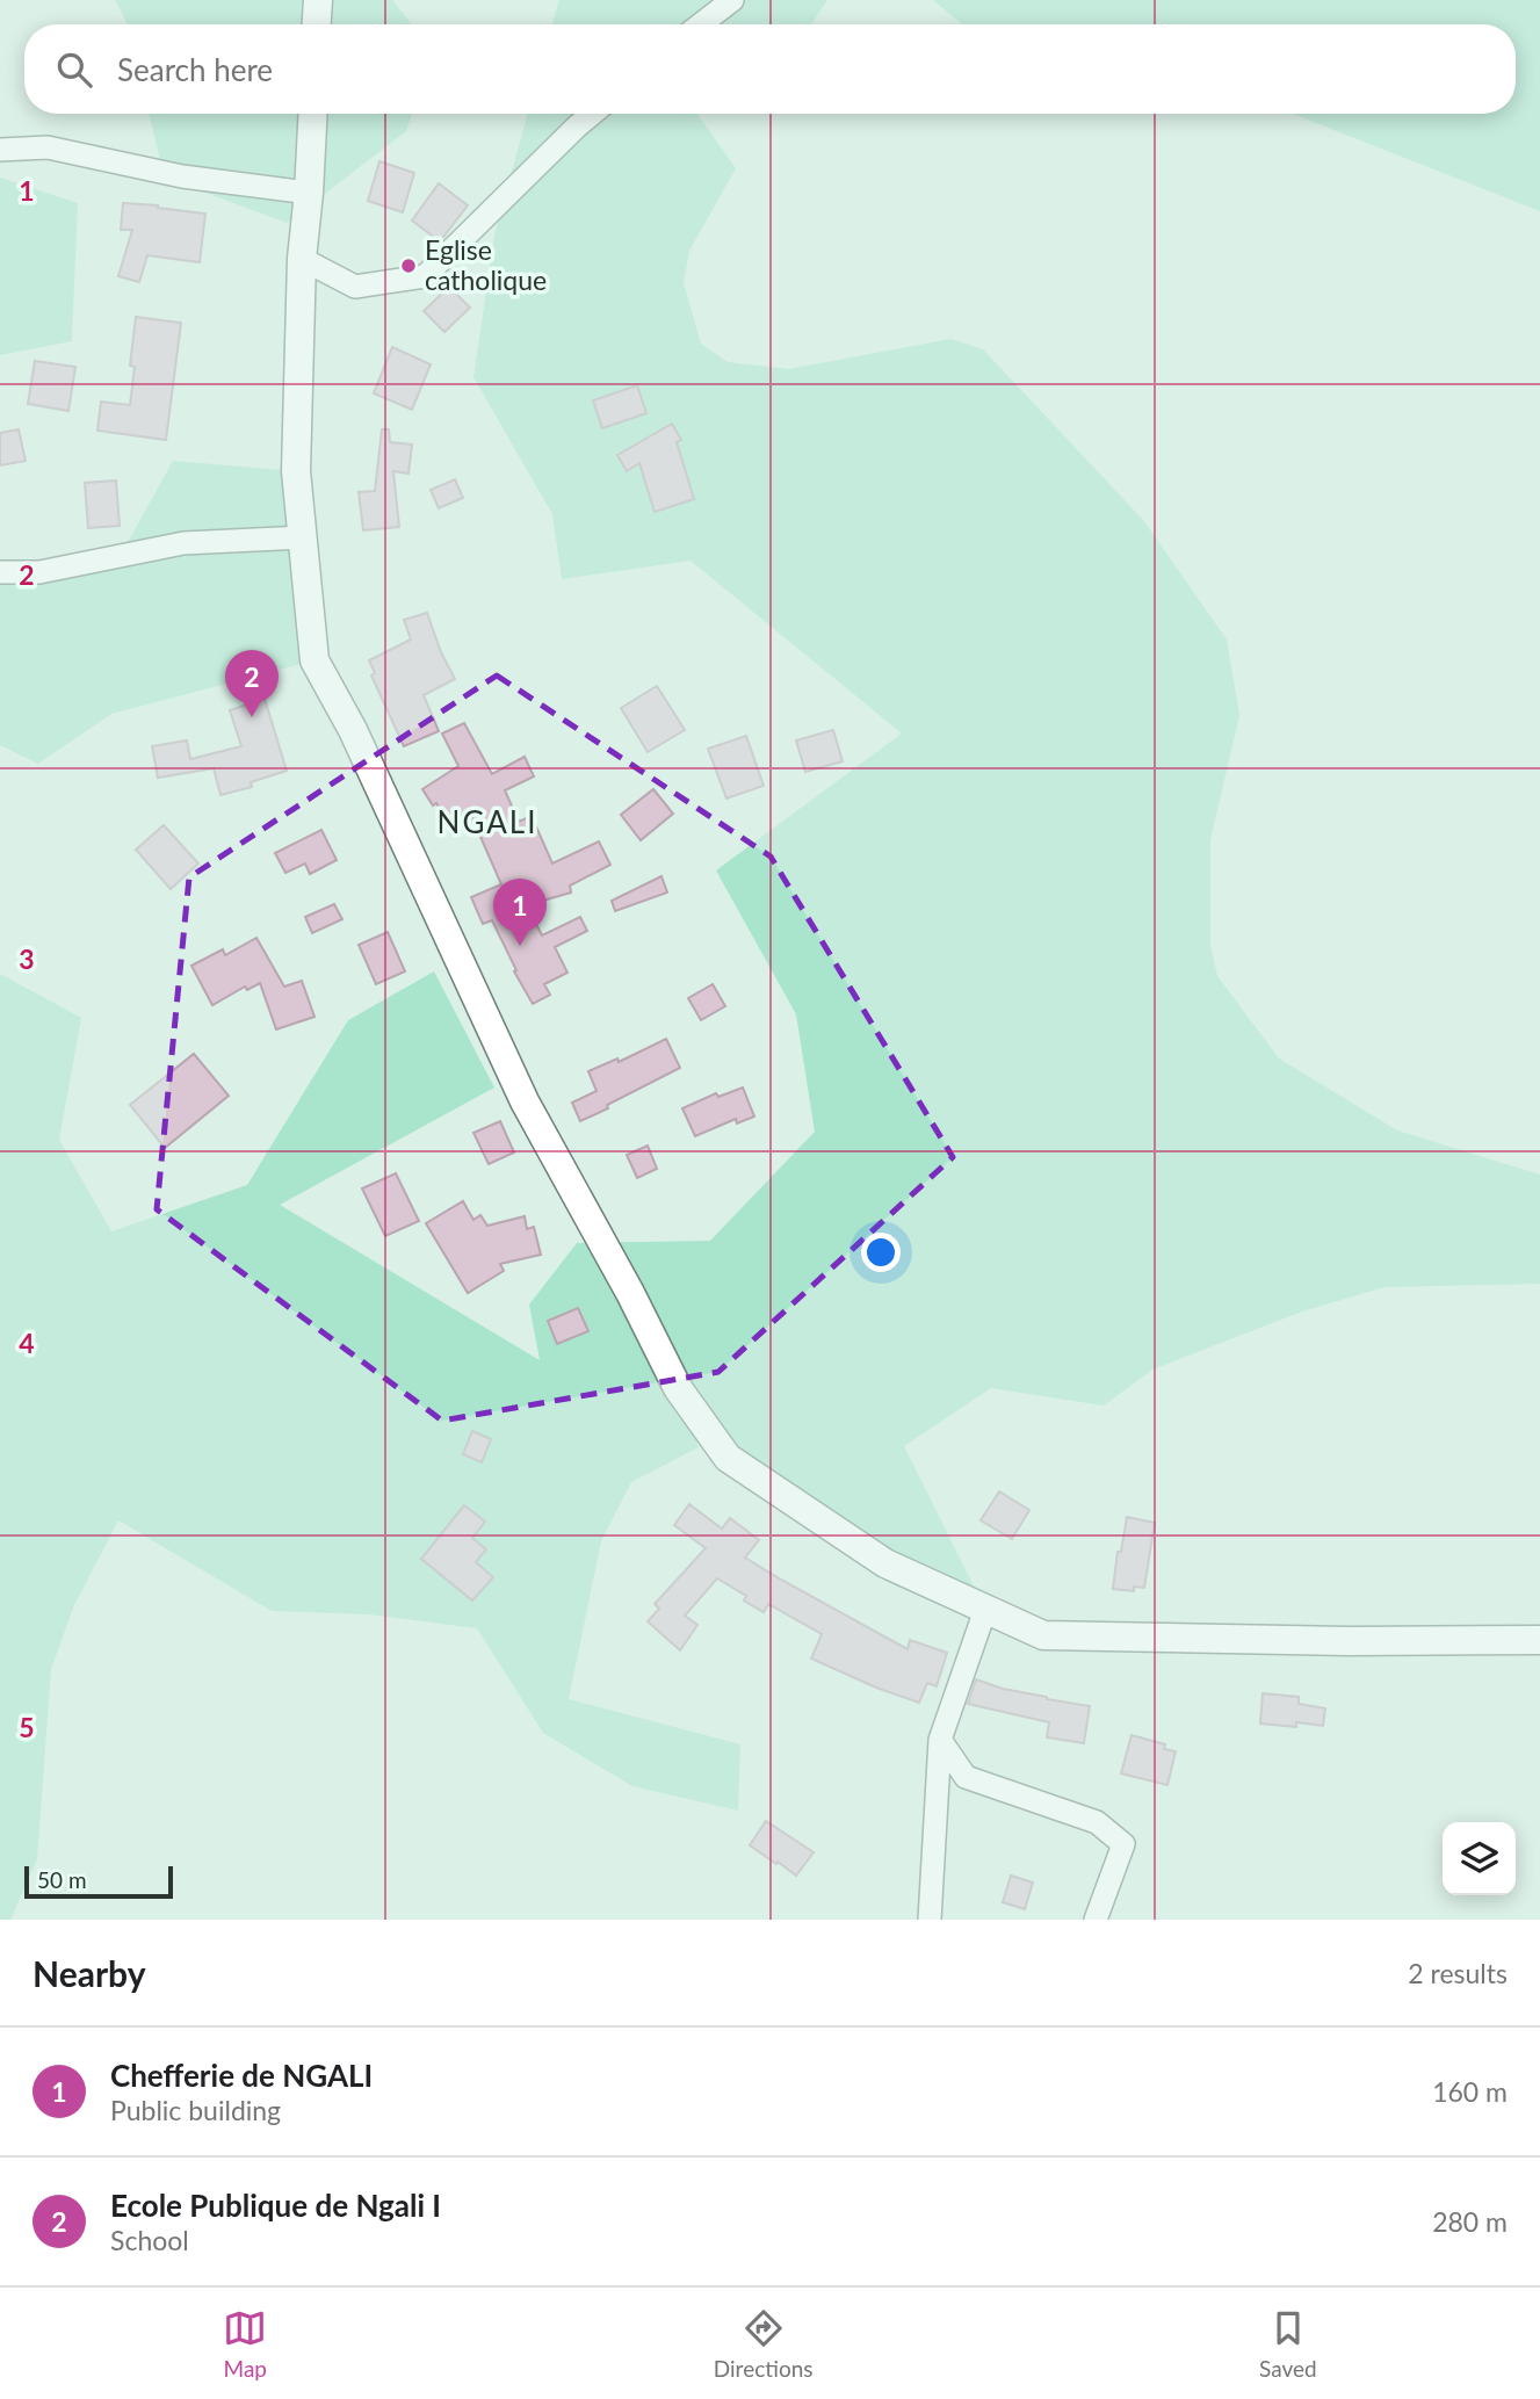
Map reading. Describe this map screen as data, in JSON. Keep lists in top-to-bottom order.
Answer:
{
  "districts": ["NGALI"],
  "places": ["Eglise catholique"],
  "scale_bar": "50 m",
  "page": {
    "search": "Search here",
    "pins": ["2", "1"],
    "scale": "50 m",
    "heading": ["Nearby", "2 results"],
    "list": [
      {
        "mark": "1",
        "name": "Chefferie de NGALI",
        "note": "Public building",
        "value": "160 m"
      },
      {
        "mark": "2",
        "name": "Ecole Publique de Ngali I",
        "note": "School",
        "value": "280 m"
      }
    ],
    "nav": ["Map", "Directions", "Saved"]
  },
  "grid": {
    "rows": [
      "1",
      "2",
      "3",
      "4",
      "5"
    ]
  }
}
